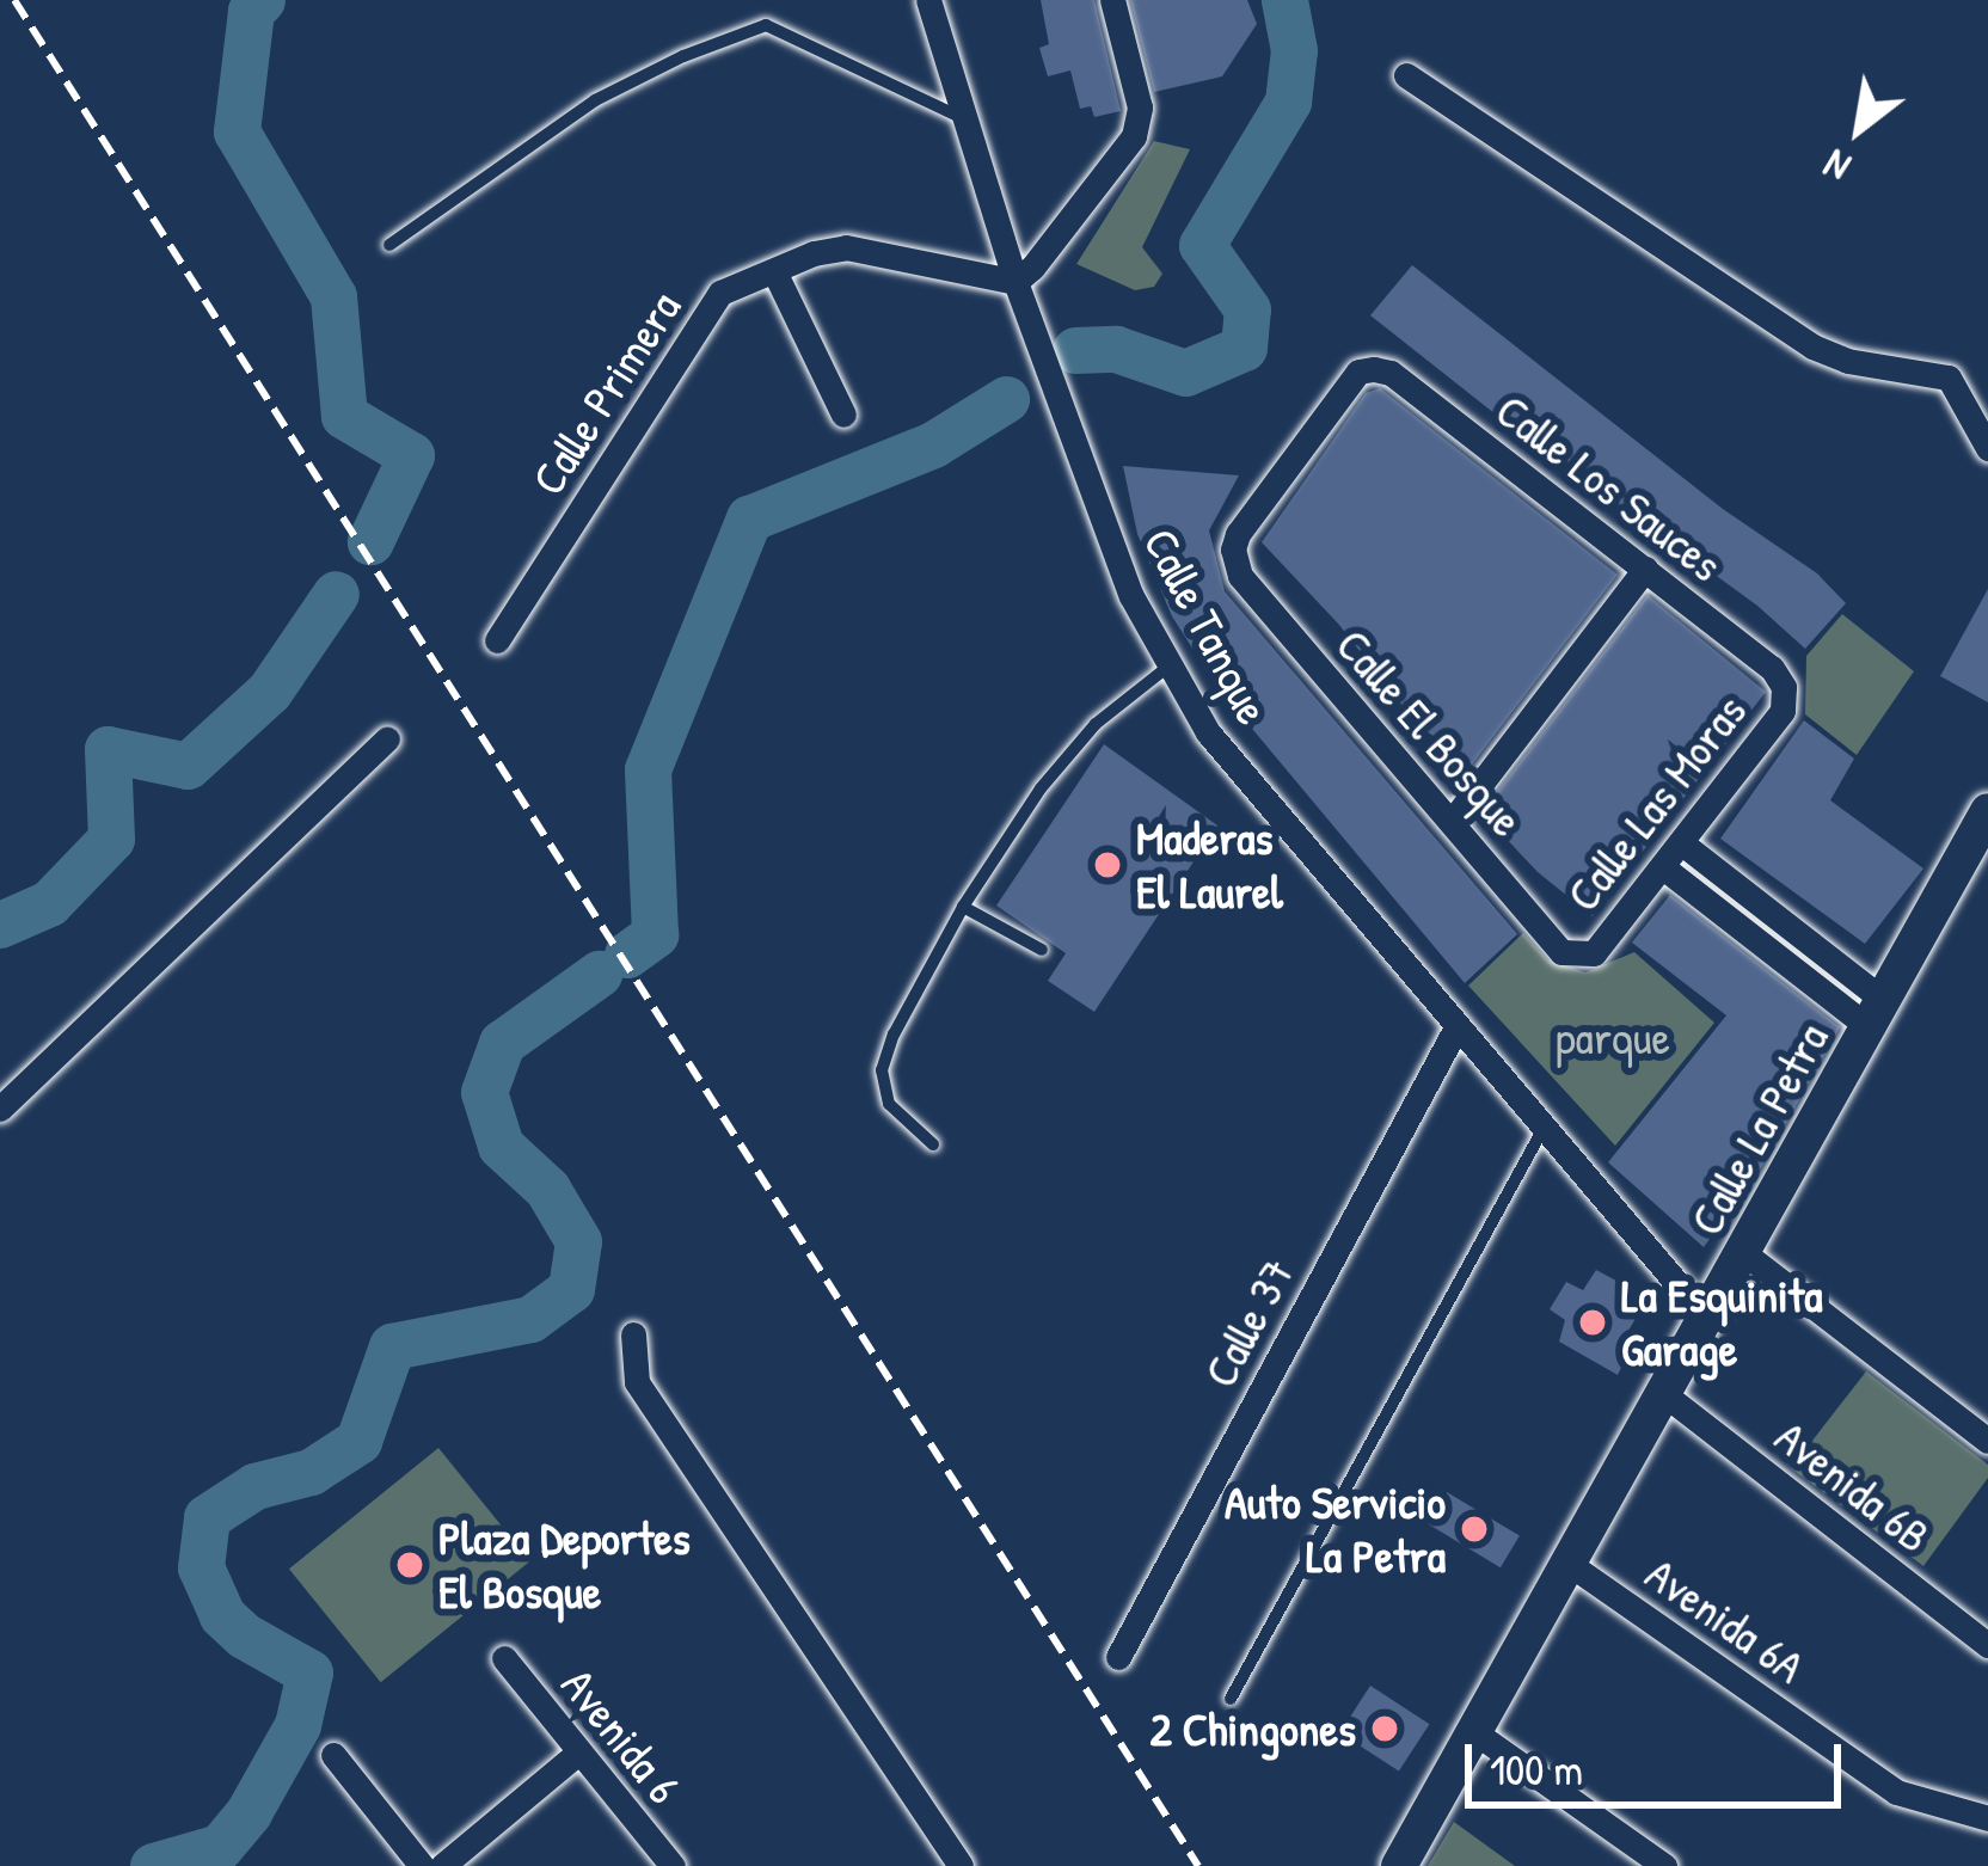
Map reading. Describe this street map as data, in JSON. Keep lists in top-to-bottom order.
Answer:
{
  "streets": {
    "street": [
      "Calle Primera",
      "Calle Los Sauces",
      "Calle Tanque",
      "Calle El Bosque",
      "Calle Las Moras",
      "Calle La Petra",
      "Calle 37",
      "Avenida 6B",
      "Avenida 6A",
      "Avenida 6"
    ]
  },
  "crossings": [
    ["Calle Primera", "Calle Tanque"],
    ["Calle Los Sauces", "Calle El Bosque"],
    ["Calle Los Sauces", "Calle Las Moras"],
    ["Calle Tanque", "Calle La Petra"],
    ["Calle Tanque", "Calle 37"],
    ["Calle El Bosque", "Calle Las Moras"],
    ["Calle La Petra", "Avenida 6B"],
    ["Calle La Petra", "Avenida 6A"]
  ],
  "parks": ["parque"],
  "places": [
    "Maderas El Laurel",
    "La Esquinita Garage",
    "Auto Servicio La Petra",
    "Plaza Deportes El Bosque",
    "2 Chingones"
  ],
  "scale_bar": "100 m",
  "north": "bottom left"
}
